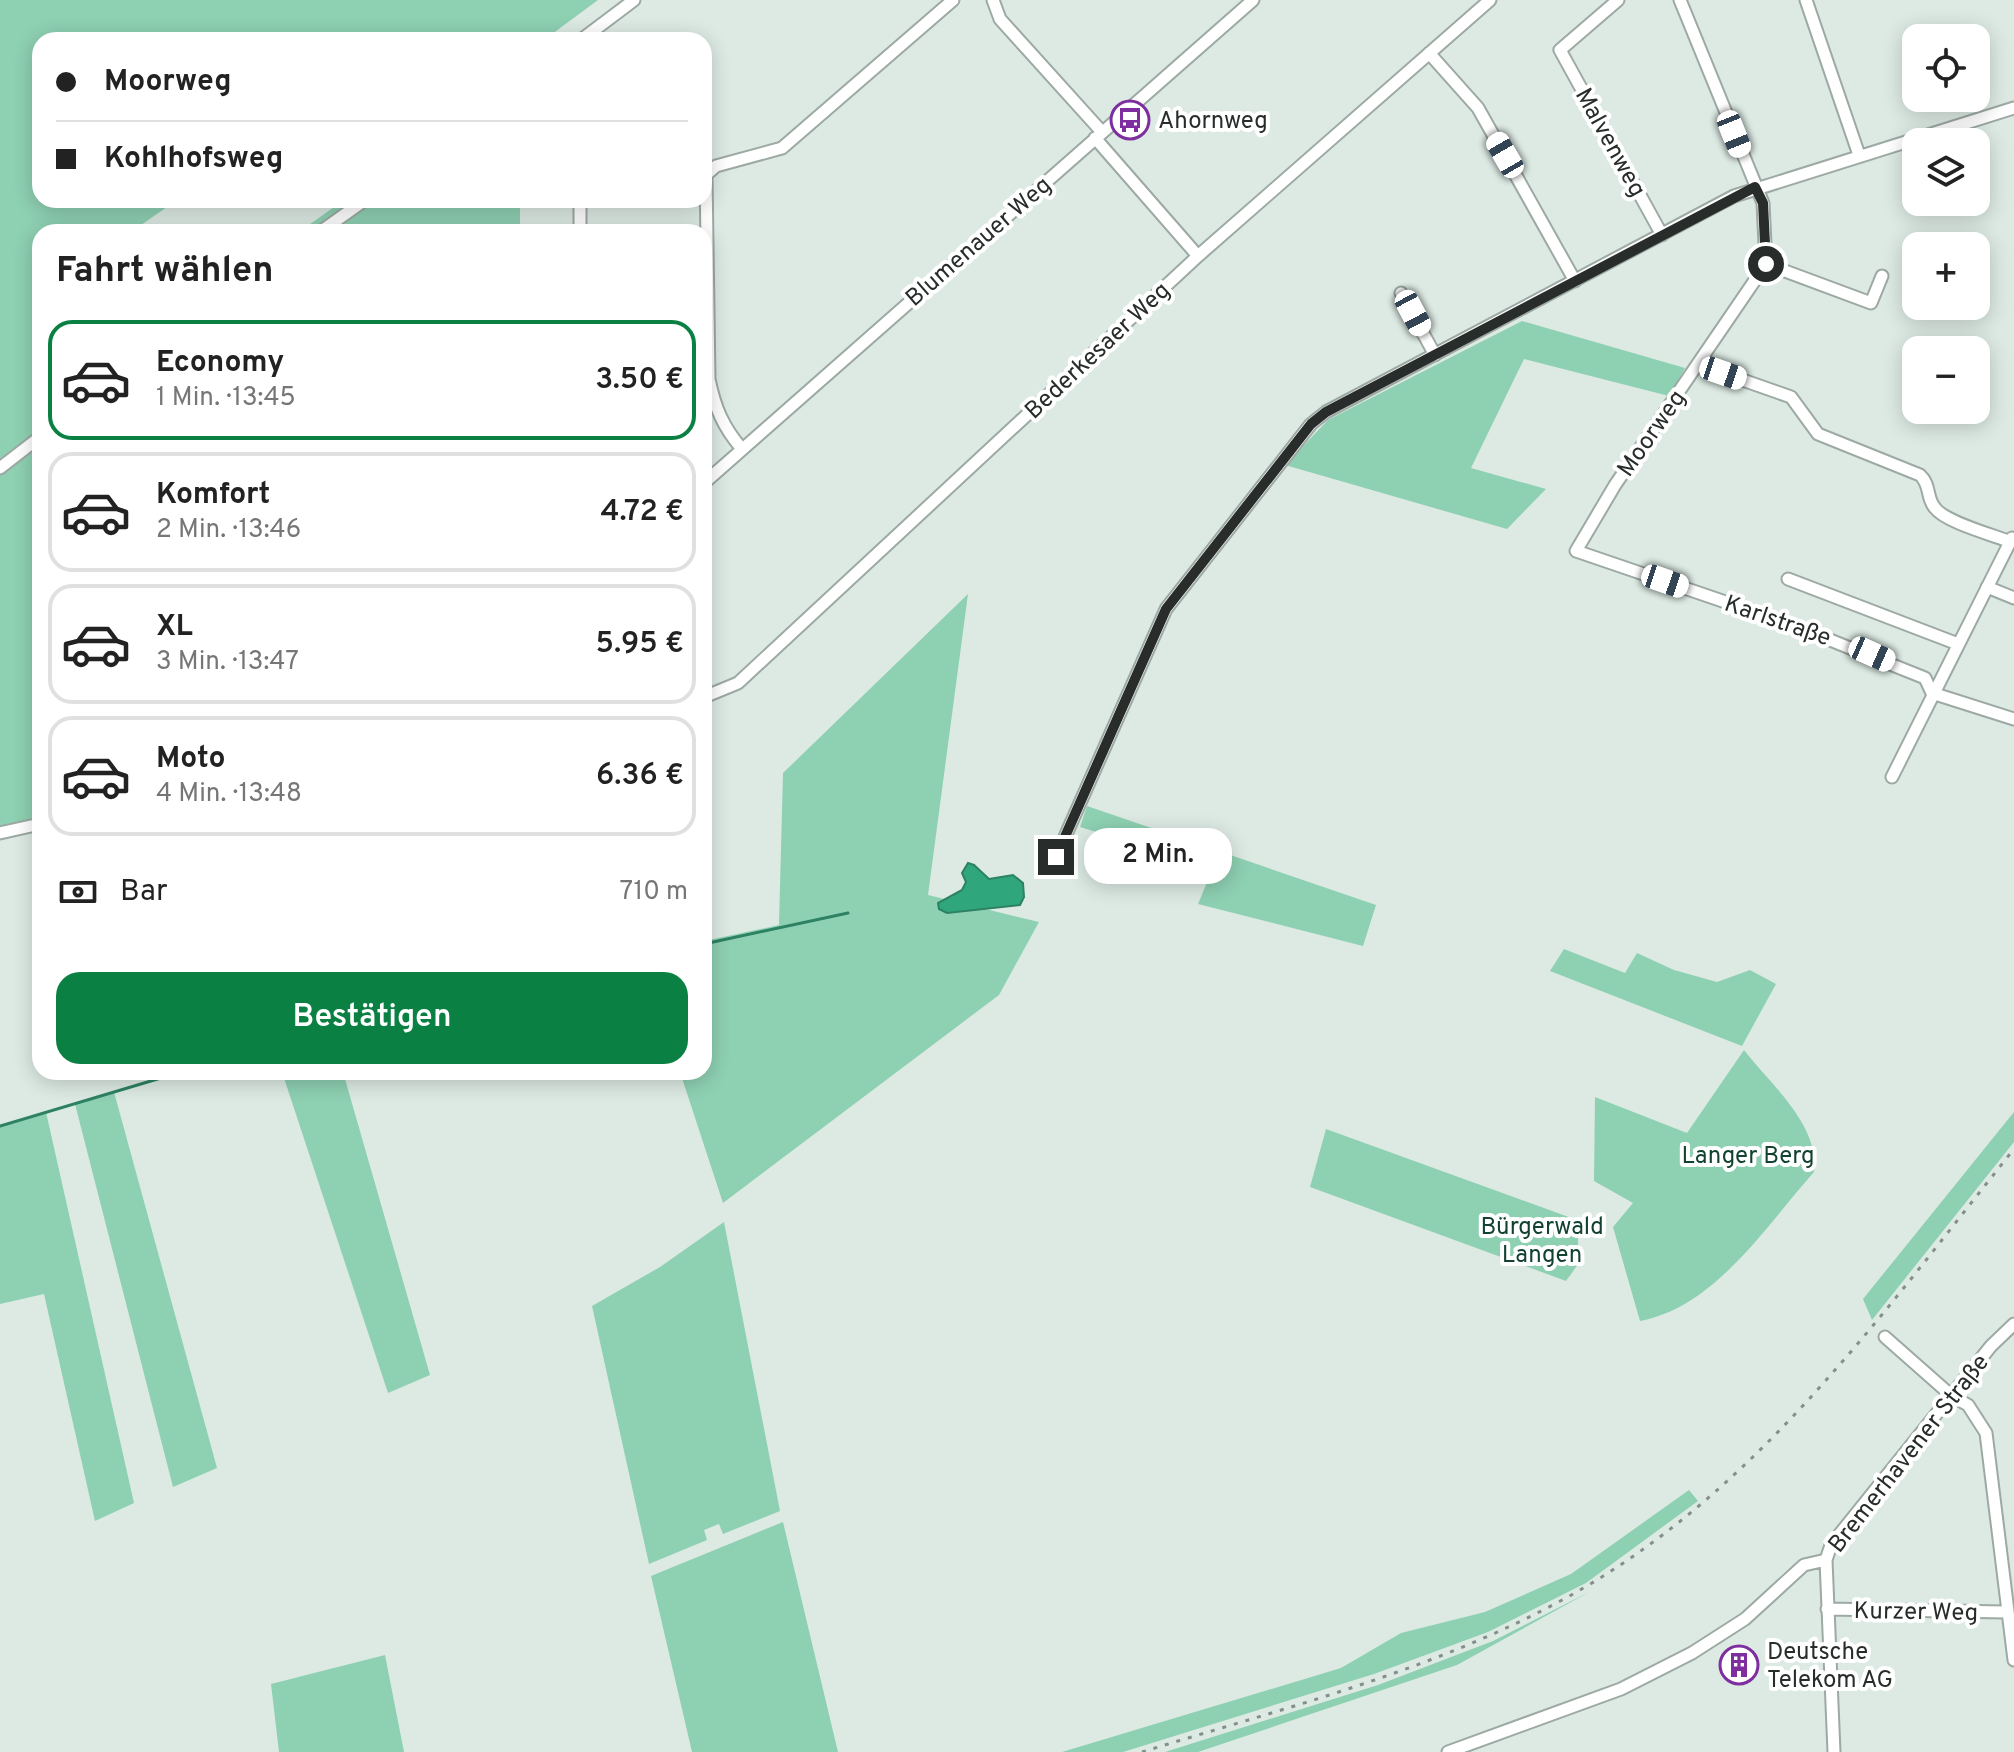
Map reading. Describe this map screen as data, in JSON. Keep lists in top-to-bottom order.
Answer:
{
  "streets": {
    "street": [
      "Malvenweg",
      "Blumenauer Weg",
      "Bederkesaer Weg",
      "Moorweg",
      "Karlstraße",
      "Bremerhavener Straße",
      "Kurzer Weg"
    ]
  },
  "crossings": [
    ["Moorweg", "Karlstraße"]
  ],
  "parks": ["Langer Berg", "Bürgerwald Langen"],
  "places": {
    "bus stop": ["Ahornweg"],
    "building": ["Deutsche Telekom AG"]
  },
  "page": {
    "map_buttons": ["+", "−"],
    "banner": ["Moorweg", "Kohlhofsweg"],
    "heading": "Fahrt wählen",
    "list": [
      {
        "name": "Economy",
        "note": "1 Min. · 13:45",
        "value": "3.50 €"
      },
      {
        "name": "Komfort",
        "note": "2 Min. · 13:46",
        "value": "4.72 €"
      },
      {
        "name": "XL",
        "note": "3 Min. · 13:47",
        "value": "5.95 €"
      },
      {
        "name": "Moto",
        "note": "4 Min. · 13:48",
        "value": "6.36 €"
      }
    ],
    "bubble": "2 Min.",
    "pay": ["Bar", "710 m"],
    "buttons": "Bestätigen"
  }
}
